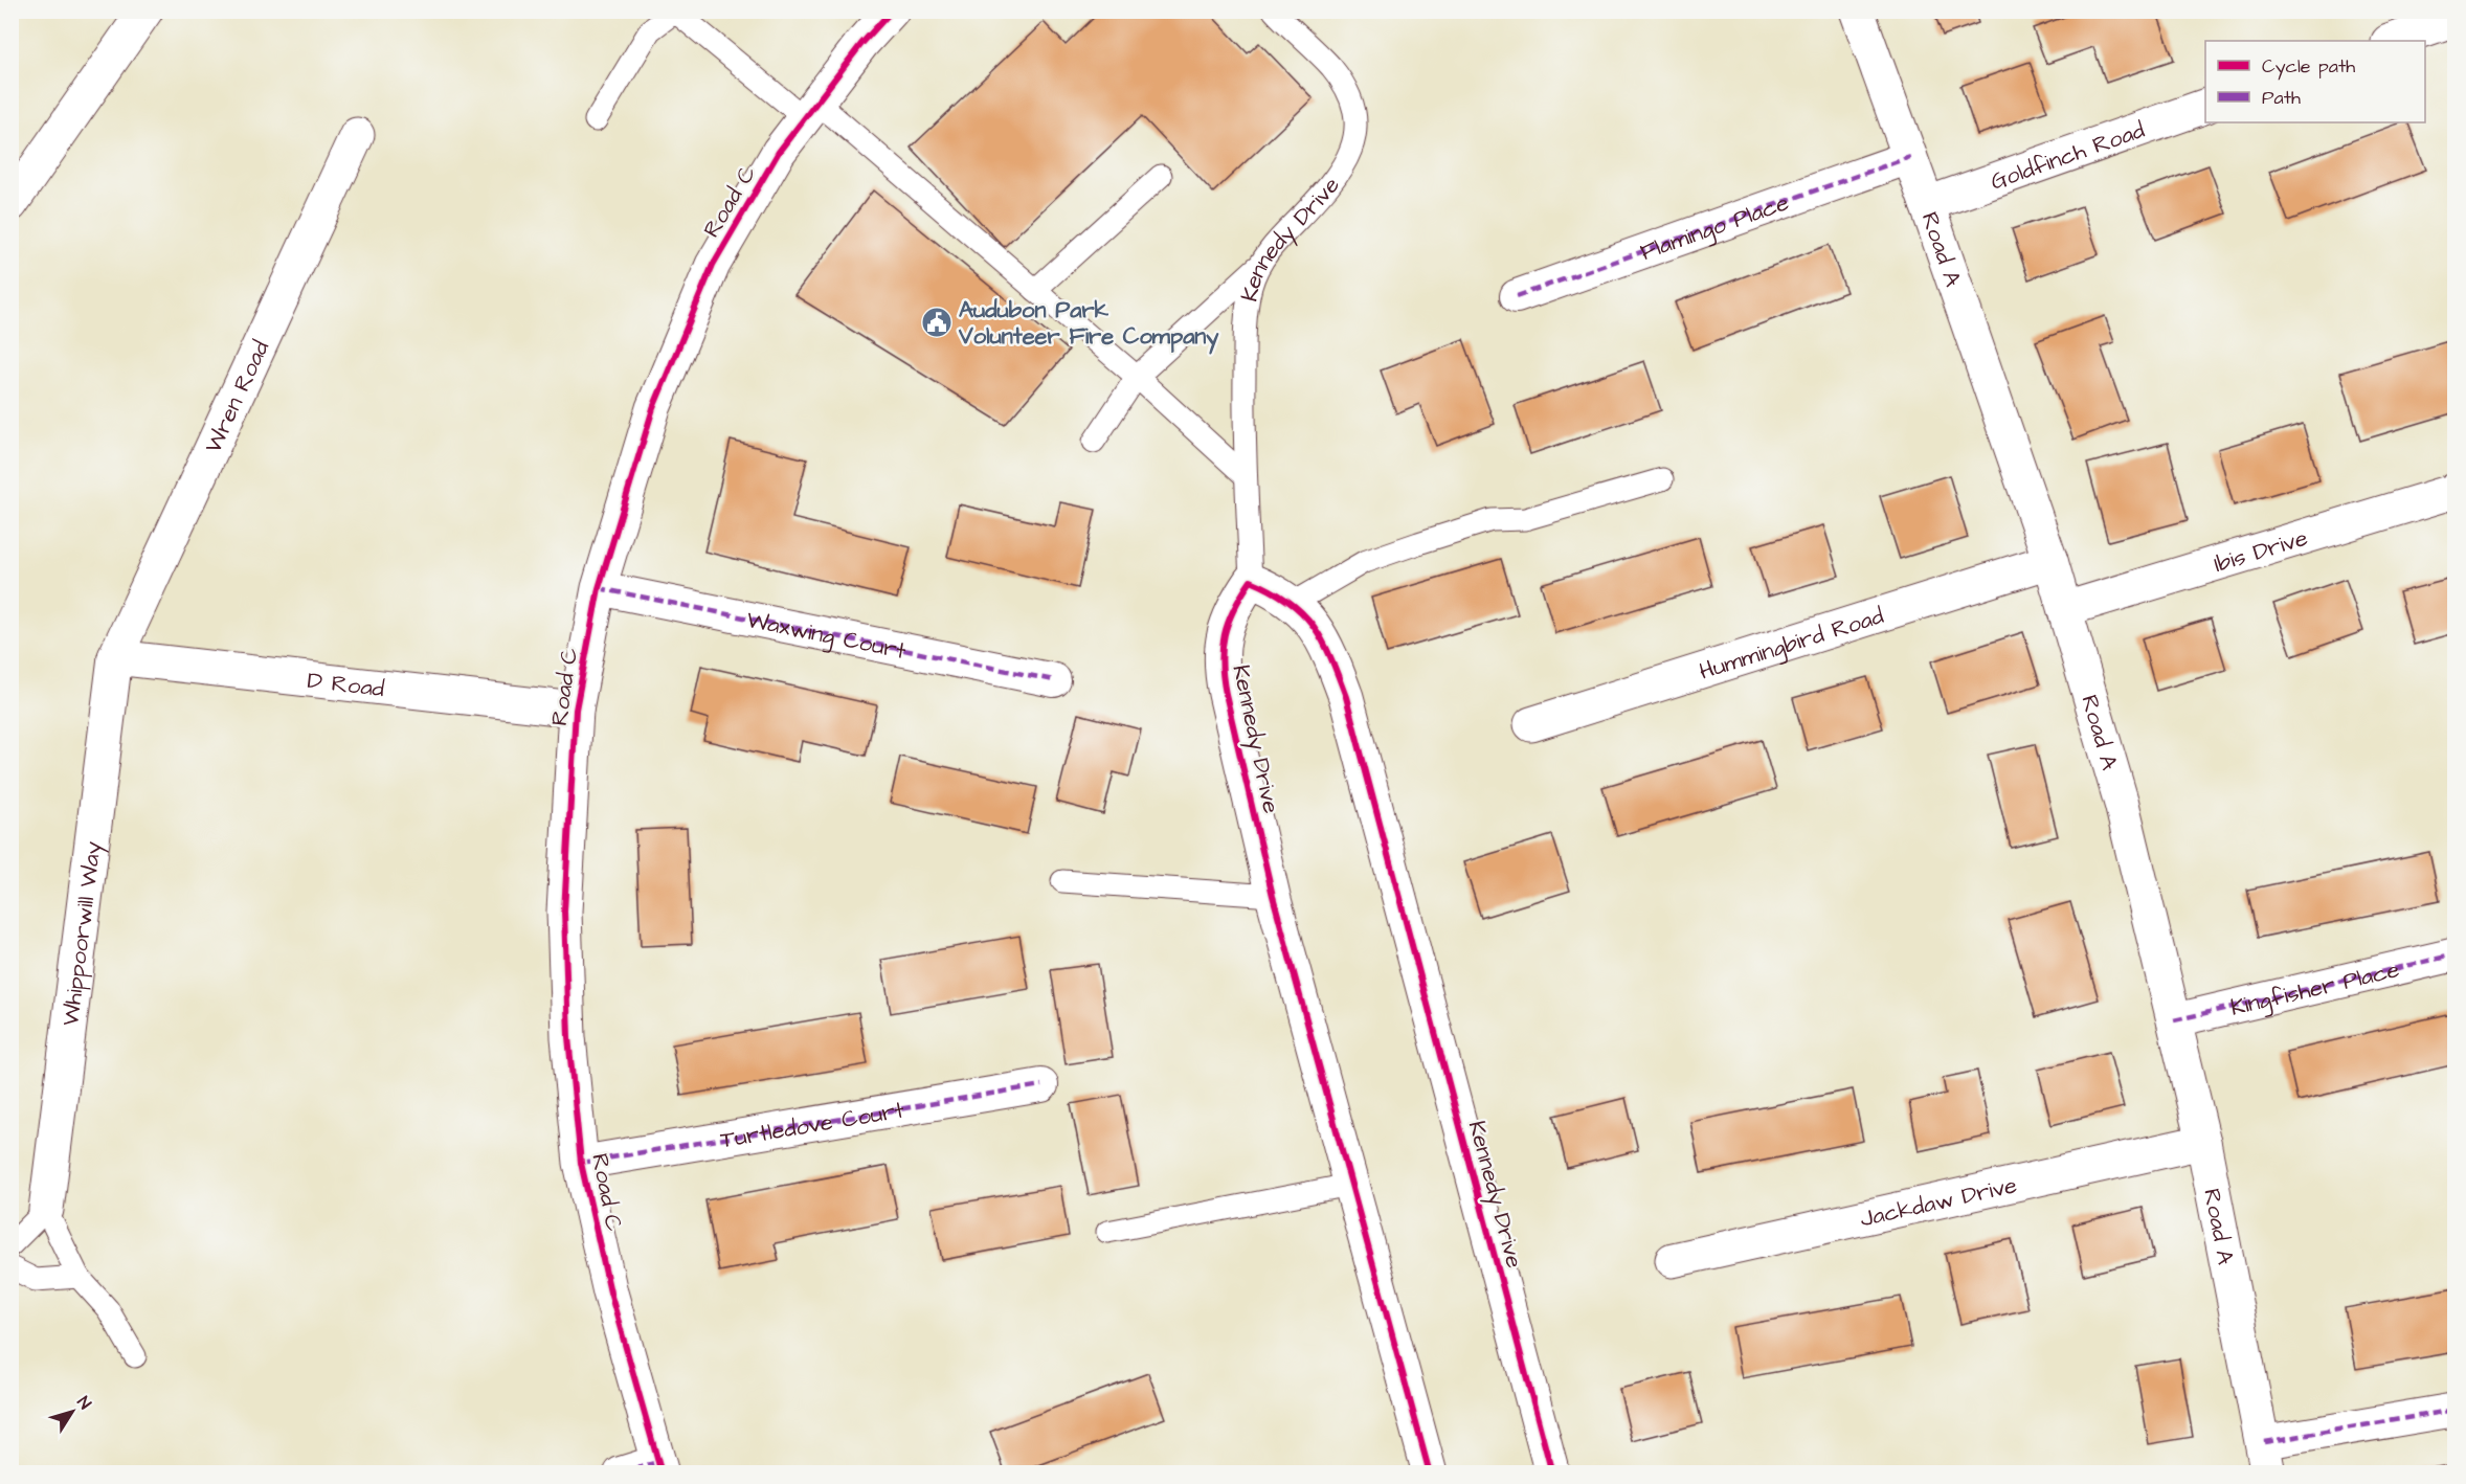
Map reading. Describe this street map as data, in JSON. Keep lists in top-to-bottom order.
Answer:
{
  "streets": {
    "street": [
      "Goldfinch Road",
      "Road C",
      "Flamingo Place",
      "Kennedy Drive",
      "Road A",
      "Wren Road",
      "Ibis Drive",
      "Waxwing Court",
      "Hummingbird Road",
      "D Road",
      "Whippoorwill Way",
      "Kingfisher Place",
      "Turtledove Court",
      "Jackdaw Drive"
    ]
  },
  "crossings": [
    ["Goldfinch Road", "Road A"],
    ["Road C", "Waxwing Court"],
    ["Road C", "D Road"],
    ["Road C", "Turtledove Court"],
    ["Flamingo Place", "Road A"],
    ["Road A", "Ibis Drive"],
    ["Road A", "Hummingbird Road"],
    ["Road A", "Kingfisher Place"],
    ["Road A", "Jackdaw Drive"],
    ["Wren Road", "D Road"],
    ["Wren Road", "Whippoorwill Way"],
    ["D Road", "Whippoorwill Way"]
  ],
  "places": {
    "public building": ["Audubon Park Volunteer Fire Company"]
  },
  "legend": ["Cycle path", "Path"],
  "north": "top right"
}
